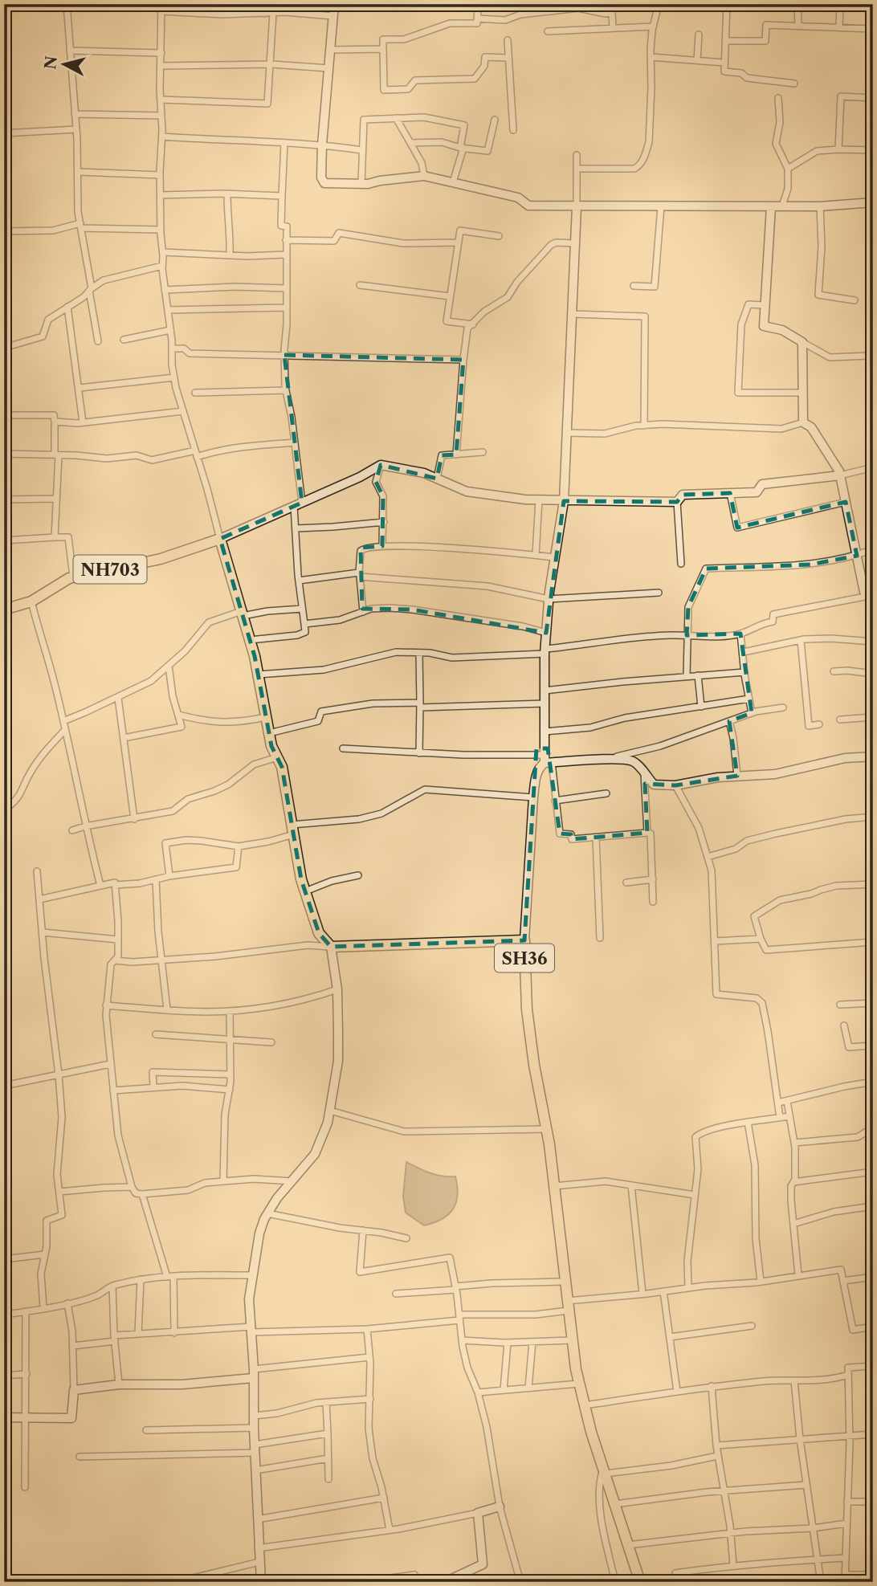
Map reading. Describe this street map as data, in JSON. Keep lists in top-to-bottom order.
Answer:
{
  "streets": {
    "highway": ["NH703", "SH36"]
  },
  "north": "left"
}
